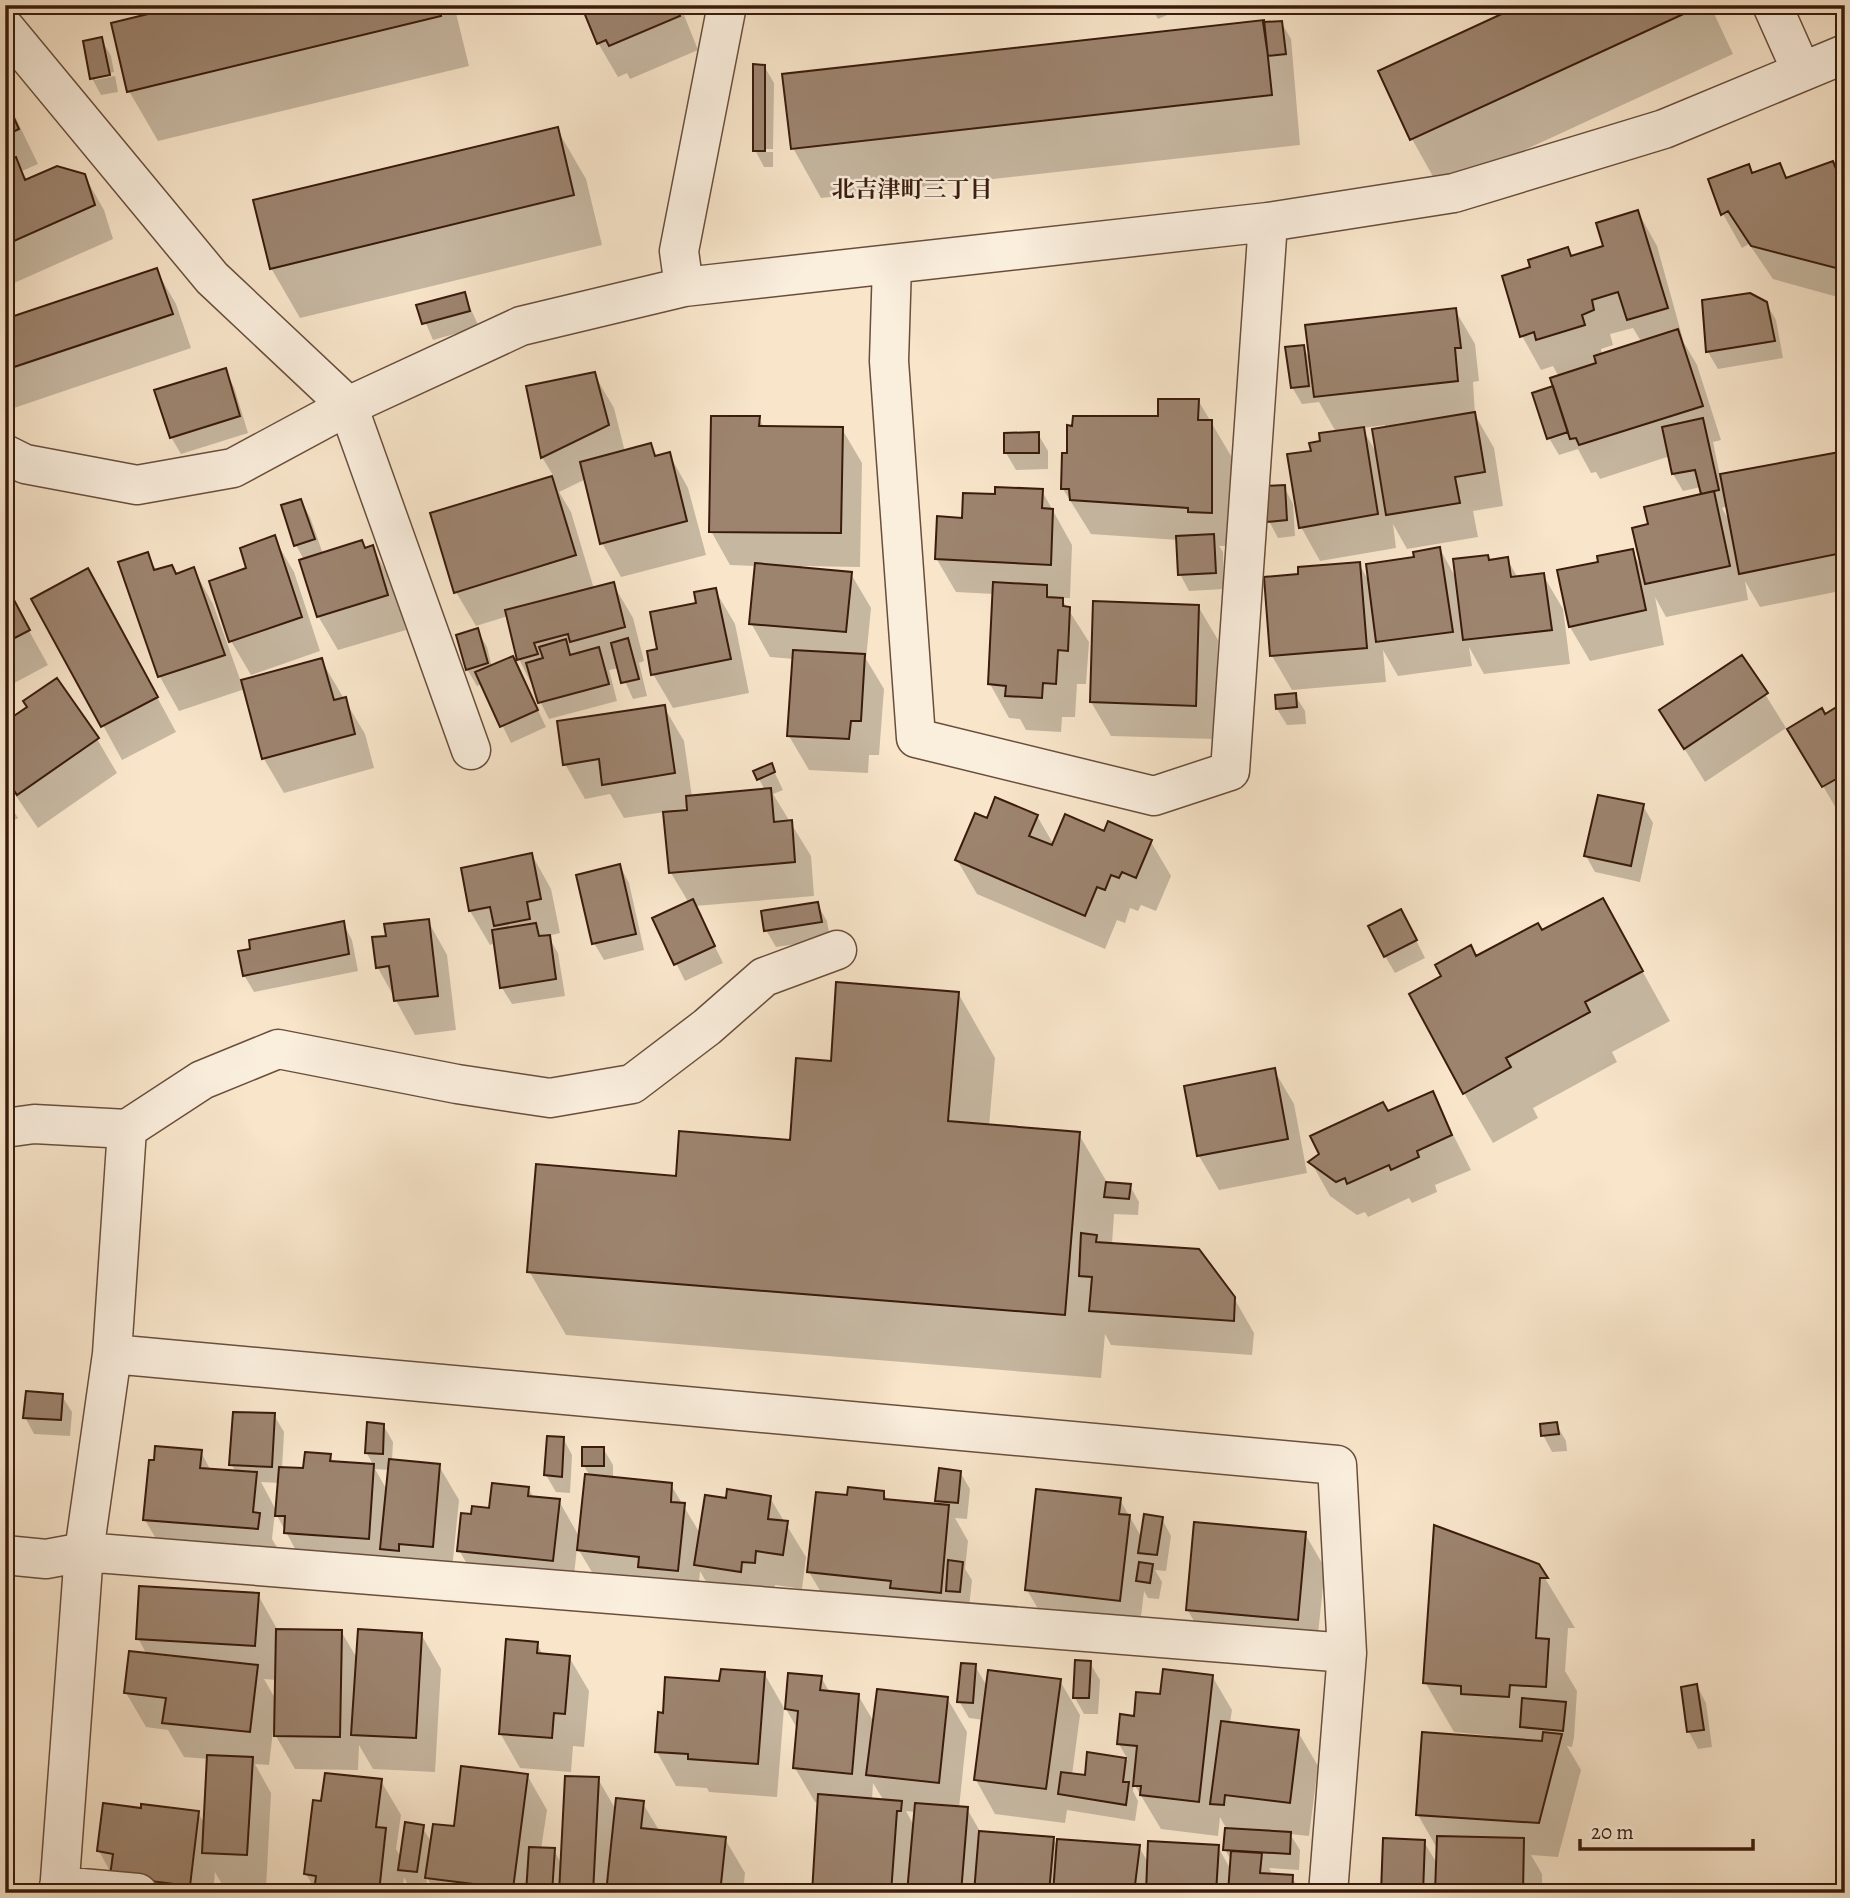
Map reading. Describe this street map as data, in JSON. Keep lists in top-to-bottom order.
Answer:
{
  "districts": ["北吉津町三丁目"],
  "scale_bar": "20 m"
}
